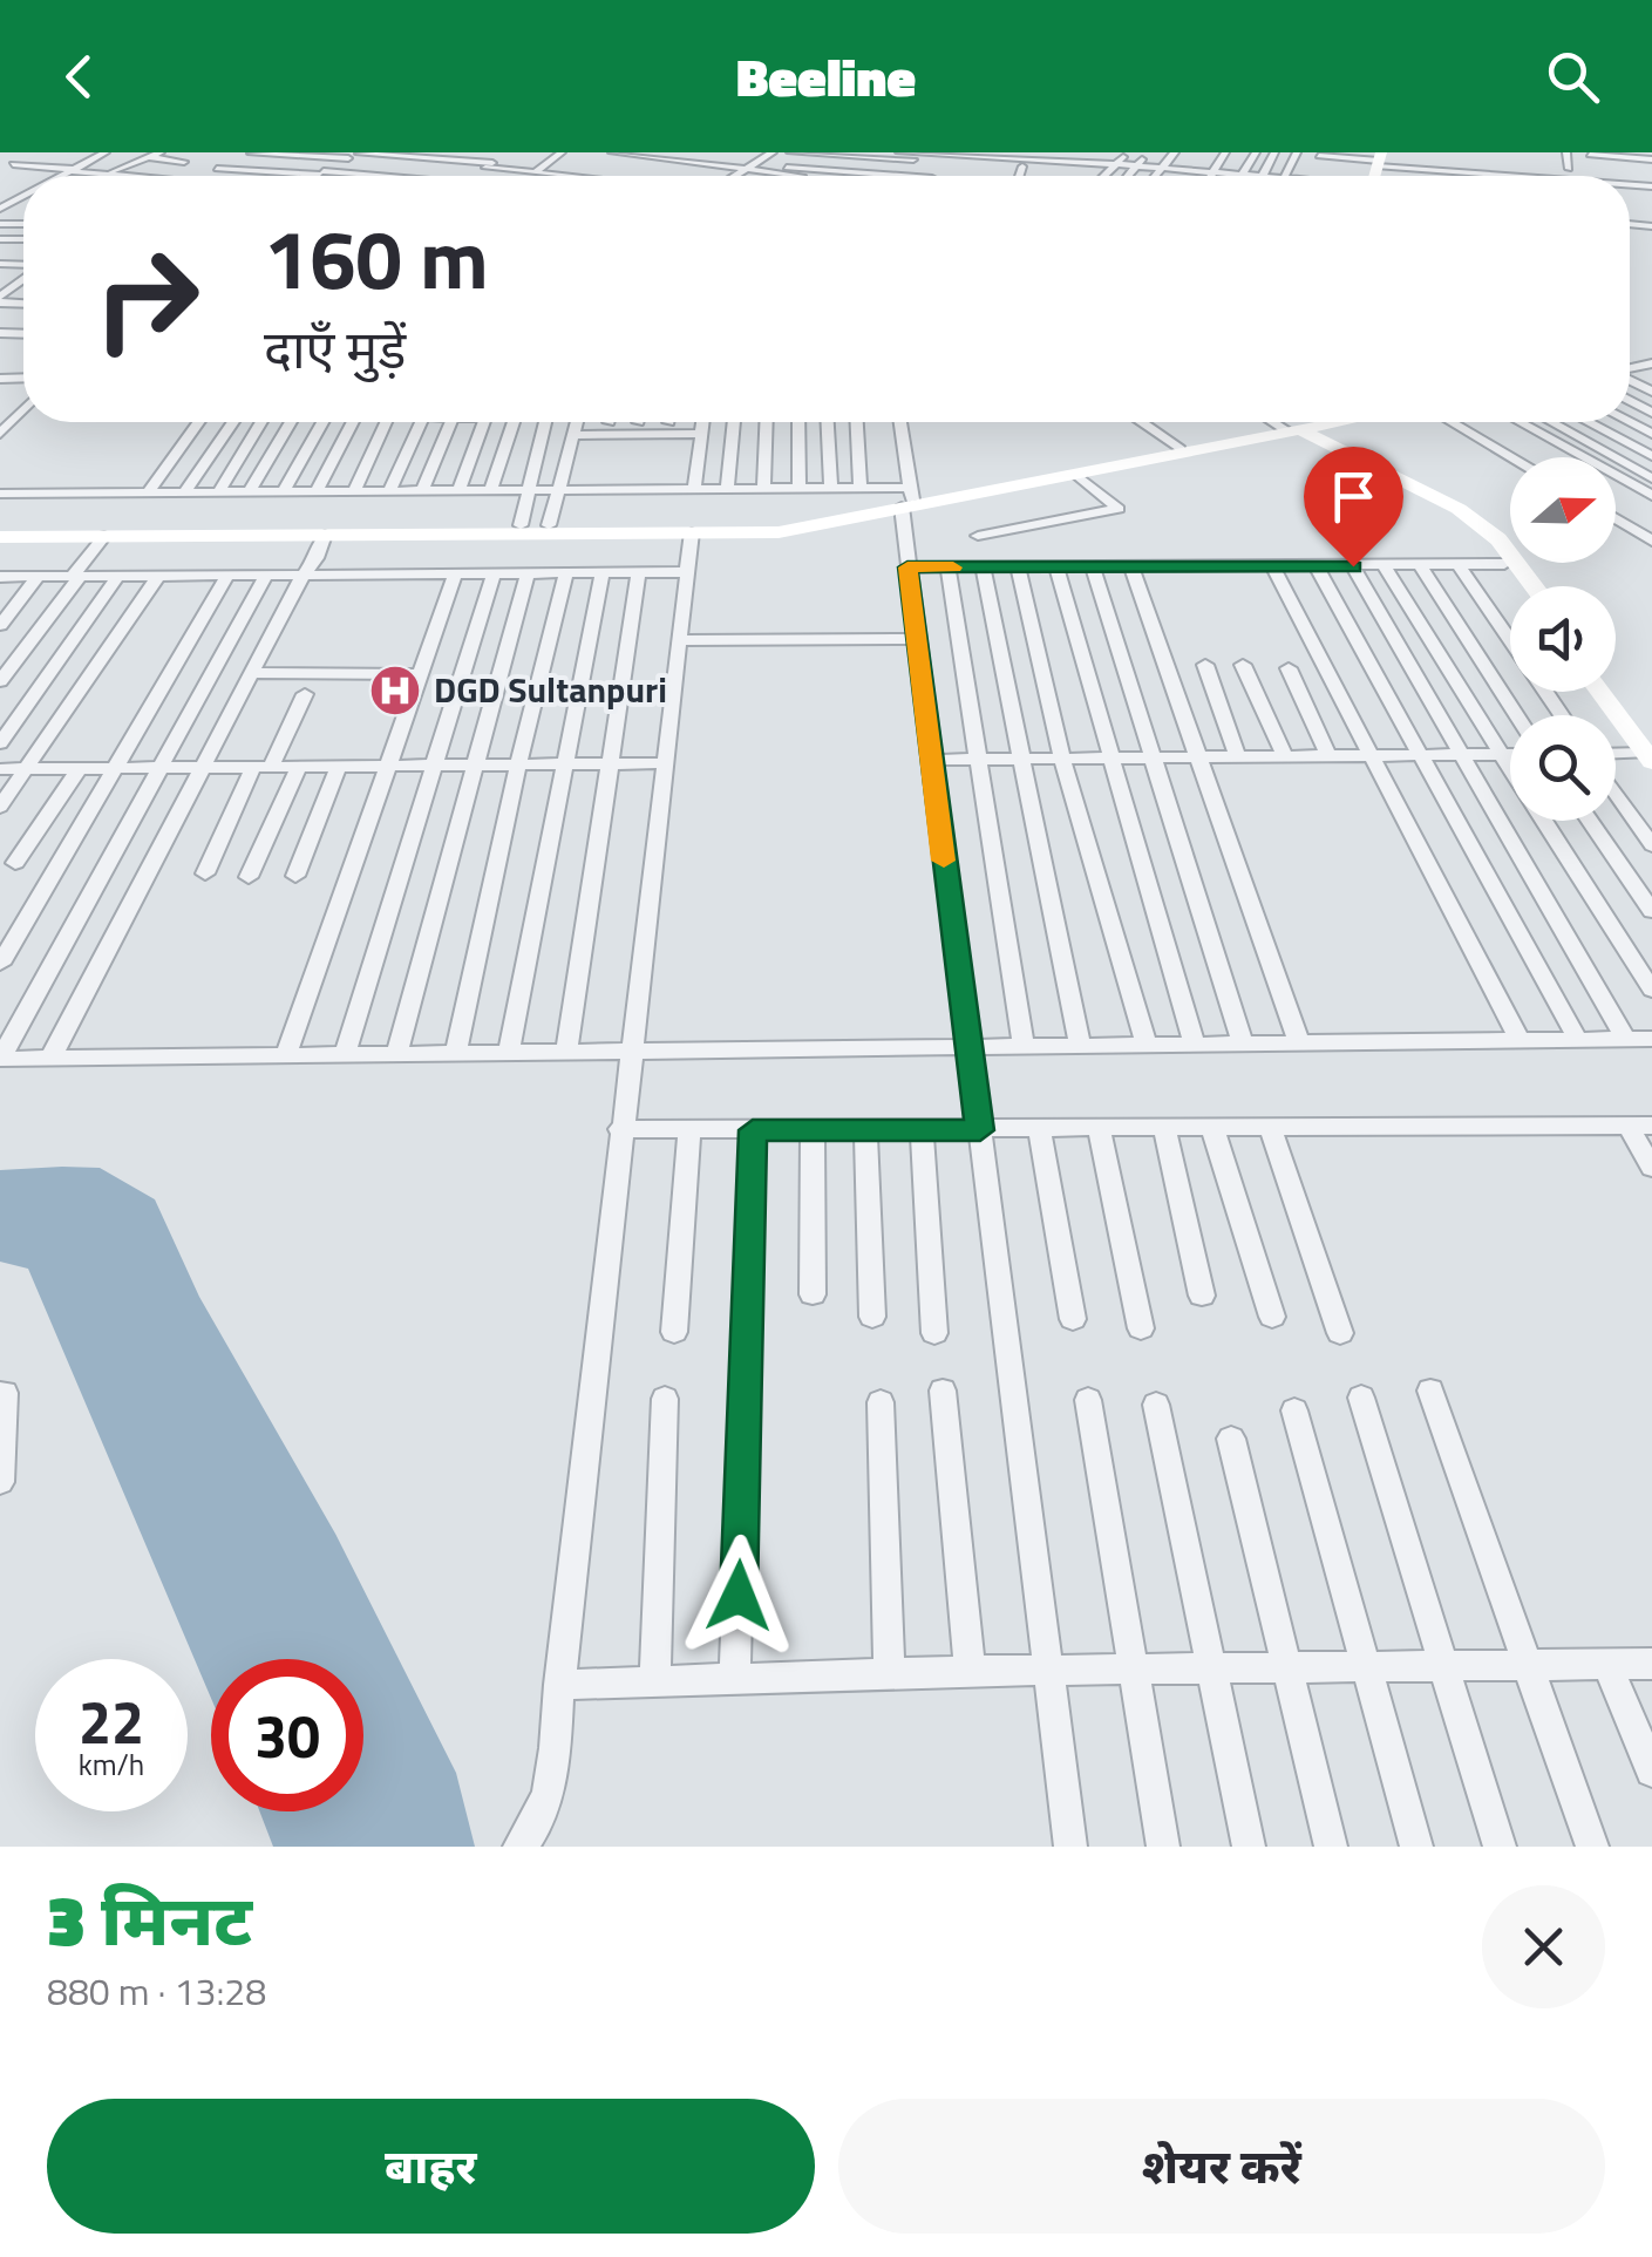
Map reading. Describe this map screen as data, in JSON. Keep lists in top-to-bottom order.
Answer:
{
  "places": {
    "hospital": ["DGD Sultanpuri"]
  },
  "north": "right",
  "page": {
    "header": "Beeline",
    "turn": ["160 m", "दाएँ मुड़ें"],
    "speed": "22 km/h",
    "limit": "30",
    "heading": ["3 मिनट", "880 m · 13:28"],
    "buttons": ["बाहर", "शेयर करें"]
  }
}
